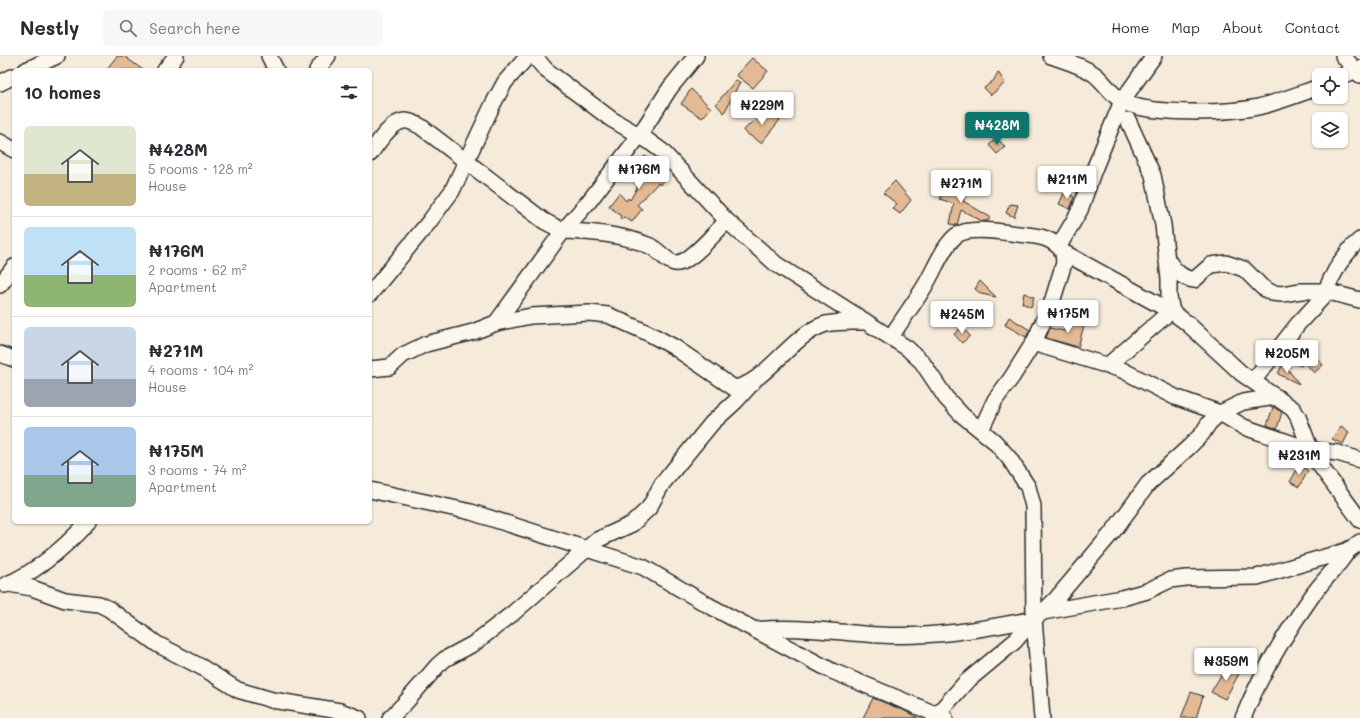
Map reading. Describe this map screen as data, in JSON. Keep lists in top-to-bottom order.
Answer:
{
  "page": {
    "header": "Nestly",
    "search": "Search here",
    "nav": [
      "Home",
      "Map",
      "About",
      "Contact"
    ],
    "heading": "10 homes",
    "price": [
      "₦229M",
      "₦428M",
      "₦176M",
      "₦211M",
      "₦271M",
      "₦175M",
      "₦245M",
      "₦205M",
      "₦231M",
      "₦359M"
    ],
    "list": [
      {
        "name": "₦428M",
        "note": "5 rooms · 128 m² · House"
      },
      {
        "name": "₦176M",
        "note": "2 rooms · 62 m² · Apartment"
      },
      {
        "name": "₦271M",
        "note": "4 rooms · 104 m² · House"
      },
      {
        "name": "₦175M",
        "note": "3 rooms · 74 m² · Apartment"
      }
    ]
  }
}
